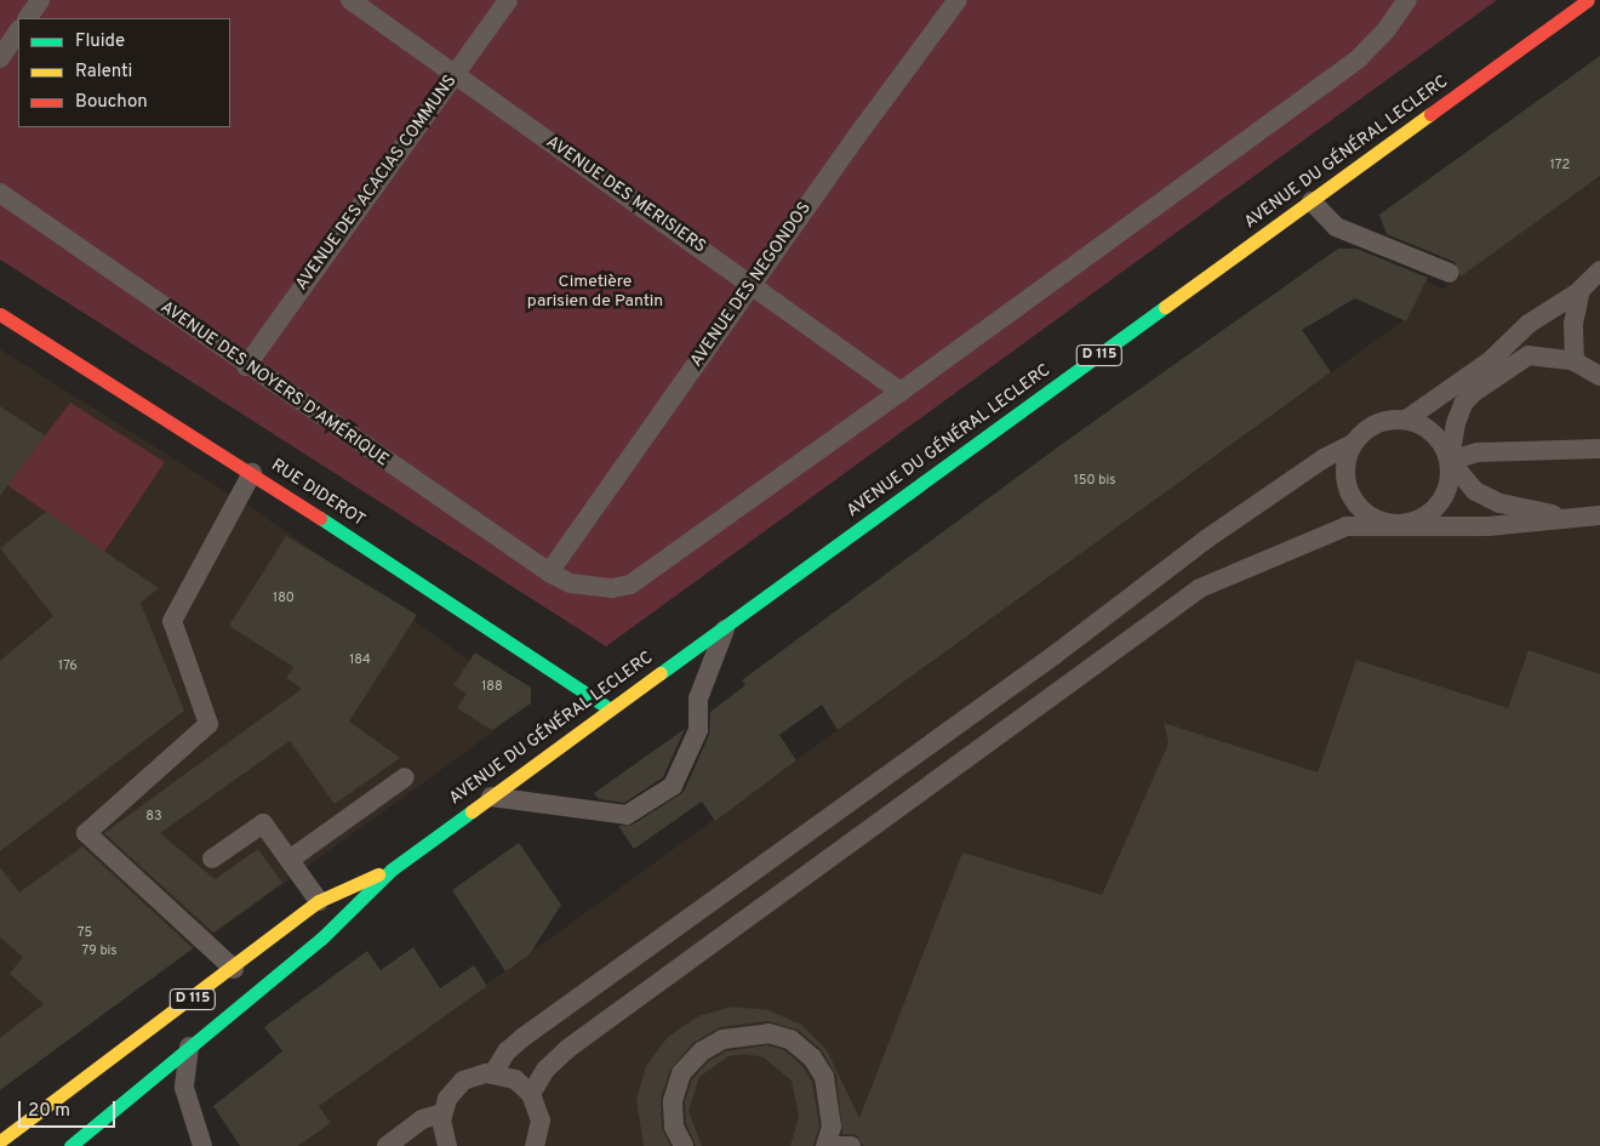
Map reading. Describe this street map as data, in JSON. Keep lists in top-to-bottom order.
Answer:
{
  "streets": {
    "main road": ["AVENUE DU GÉNÉRAL LECLERC", "D 115", "RUE DIDEROT"],
    "lane": [
      "AVENUE DES ACACIAS COMMUNS",
      "AVENUE DES MERISIERS",
      "AVENUE DES NEGONDOS",
      "AVENUE DES NOYERS D'AMÉRIQUE"
    ]
  },
  "crossings": [
    ["AVENUE DU GÉNÉRAL LECLERC", "RUE DIDEROT"],
    ["AVENUE DES ACACIAS COMMUNS", "AVENUE DES MERISIERS"],
    ["AVENUE DES ACACIAS COMMUNS", "AVENUE DES NOYERS D'AMÉRIQUE"],
    ["AVENUE DES MERISIERS", "AVENUE DES NEGONDOS"],
    ["AVENUE DES MERISIERS", "AVENUE DES NOYERS D'AMÉRIQUE"],
    ["AVENUE DES NEGONDOS", "AVENUE DES NOYERS D'AMÉRIQUE"]
  ],
  "parks": ["Cimetière parisien de Pantin"],
  "house_numbers": [
    "172",
    "150 bis",
    "180",
    "184",
    "176",
    "188",
    "83",
    "75",
    "79 bis"
  ],
  "legend": ["Fluide", "Ralenti", "Bouchon"],
  "scale_bar": "20 m"
}
